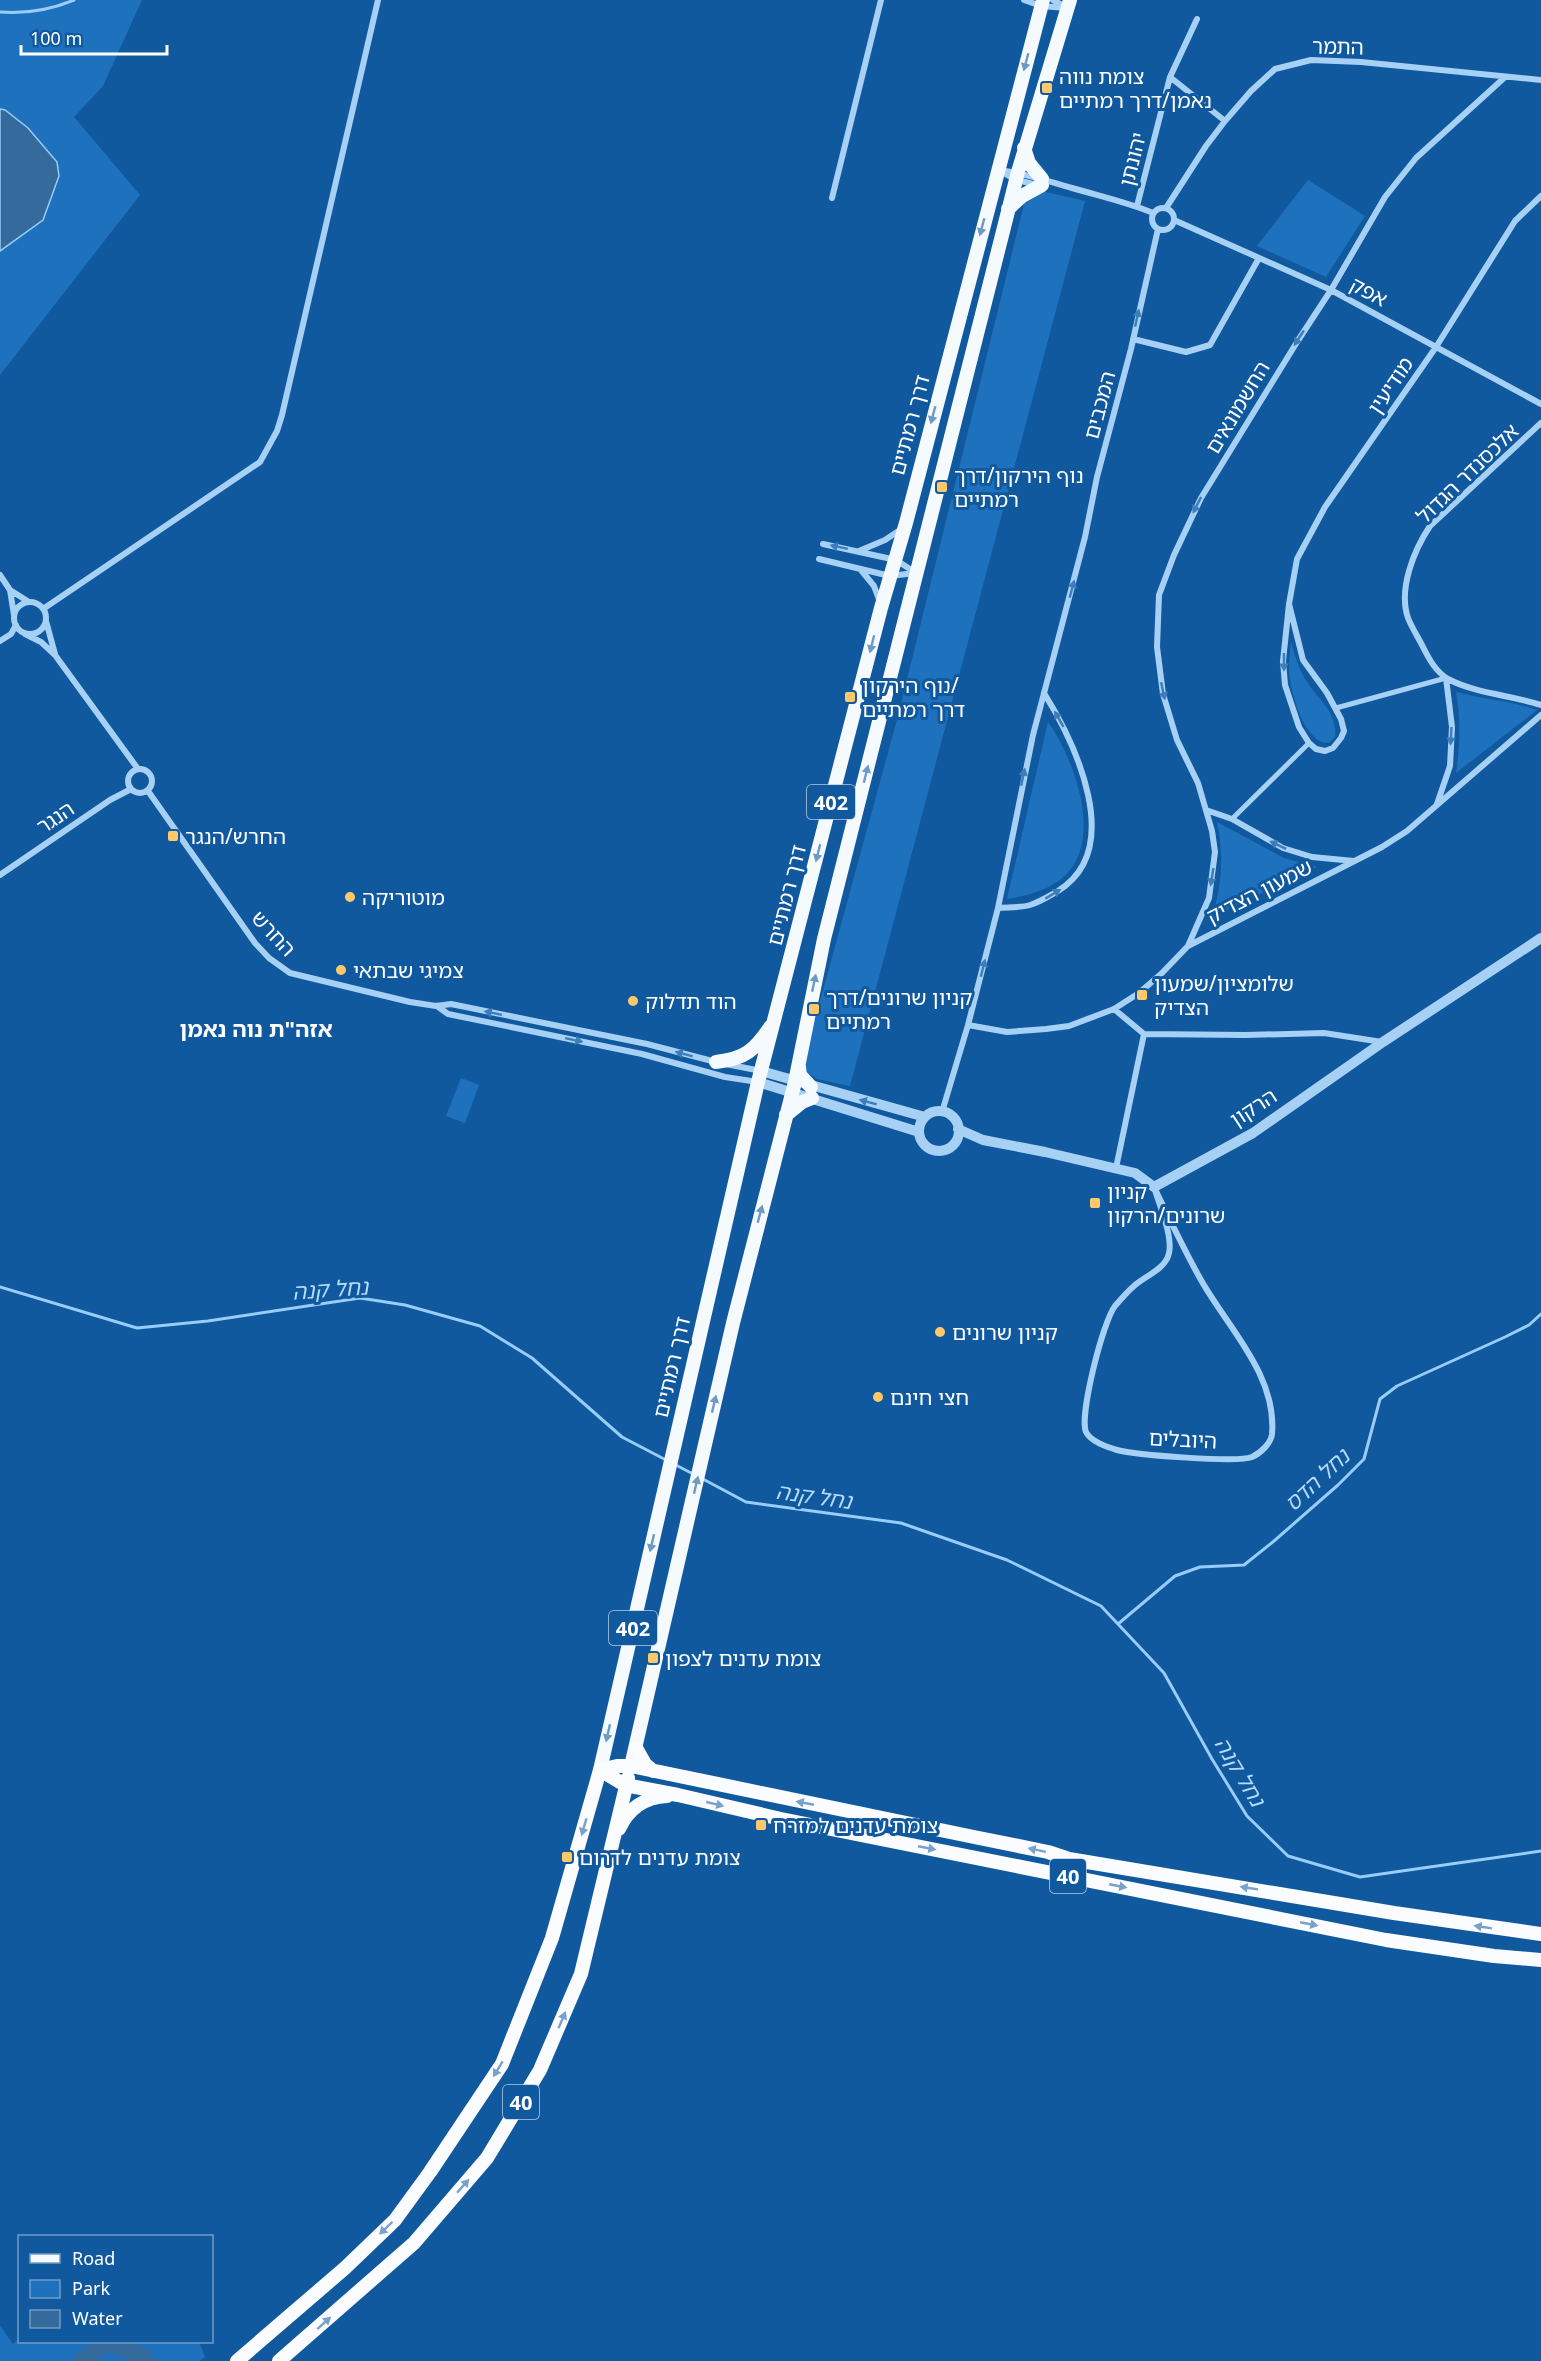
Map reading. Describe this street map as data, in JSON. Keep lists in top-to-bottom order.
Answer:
{
  "streets": {
    "highway": ["40"],
    "main road": ["דרך רמתיים", "402"],
    "street": [
      "התמר",
      "יהונתן",
      "אפק",
      "מודיעין",
      "המכבים",
      "החשמונאים",
      "אלכסנדר הגדול",
      "הנגר",
      "שמעון הצדיק",
      "החרש",
      "הרקון",
      "היובלים"
    ]
  },
  "crossings": [
    ["התמר", "אפק"],
    ["התמר", "המכבים"],
    ["התמר", "החשמונאים"],
    ["אפק", "מודיעין"],
    ["אפק", "המכבים"],
    ["אפק", "החשמונאים"],
    ["המכבים", "שמעון הצדיק"],
    ["החשמונאים", "שמעון הצדיק"],
    ["דרך רמתיים", "החרש"],
    ["דרך רמתיים", "40"],
    ["הנגר", "החרש"],
    ["הרקון", "היובלים"]
  ],
  "one_way": ["המכבים", "החשמונאים"],
  "districts": ["אזה\"ת נוה נאמן"],
  "water": ["נחל קנה", "נחל הדס"],
  "places": {
    "transit": [
      "צומת נווה נאמן/דרך רמתיים",
      "נוף הירקון/דרך רמתיים",
      "נוף הירקון/ דרך רמתיים",
      "החרש/הנגר",
      "שלומציון/שמעון הצדיק",
      "קניון שרונים/דרך רמתיים",
      "קניון שרונים/הרקון",
      "צומת עדנים לצפון",
      "צומת עדנים למזרח",
      "צומת עדנים לדרום"
    ],
    "other": [
      "מוטוריקה",
      "צמיגי שבתאי",
      "הוד תדלוק",
      "קניון שרונים",
      "חצי חינם"
    ]
  },
  "legend": ["Road", "Park", "Water"],
  "scale_bar": "100 m"
}
